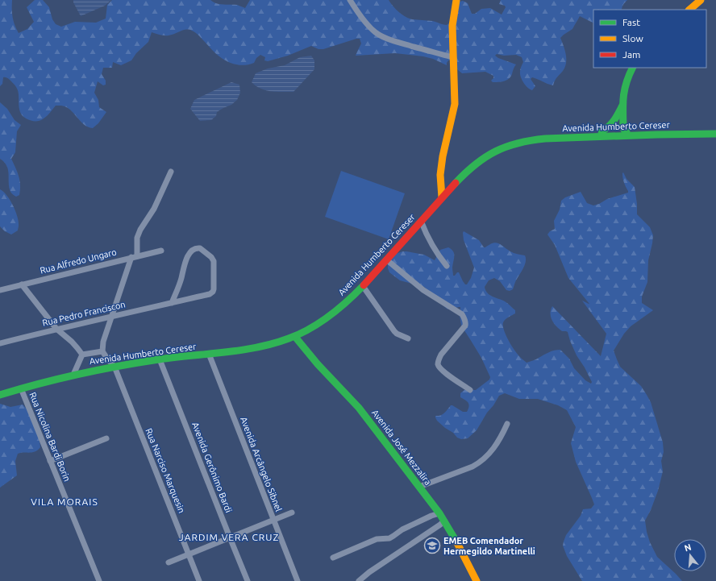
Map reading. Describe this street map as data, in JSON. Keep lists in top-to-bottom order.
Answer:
{
  "streets": {
    "main road": ["Avenida Humberto Cereser", "Avenida José Mezzalira"],
    "street": [
      "Rua Alfredo Ungaro",
      "Rua Pedro Franciscon",
      "Rua Nicolina Bardi Borin",
      "Avenida Arcângelo Sibnel",
      "Avenida Gerônimo Bardi",
      "Rua Narciso Marquesin"
    ]
  },
  "crossings": [
    ["Avenida Humberto Cereser", "Rua Nicolina Bardi Borin"],
    ["Avenida Humberto Cereser", "Avenida José Mezzalira"],
    ["Avenida Humberto Cereser", "Avenida Arcângelo Sibnel"],
    ["Avenida Humberto Cereser", "Avenida Gerônimo Bardi"],
    ["Avenida Humberto Cereser", "Rua Narciso Marquesin"]
  ],
  "districts": ["VILA MORAIS", "JARDIM VERA CRUZ"],
  "places": {
    "school or university": ["EMEB Comendador Hermegildo Martinelli"]
  },
  "legend": ["Fast", "Slow", "Jam"],
  "north": "top"
}
